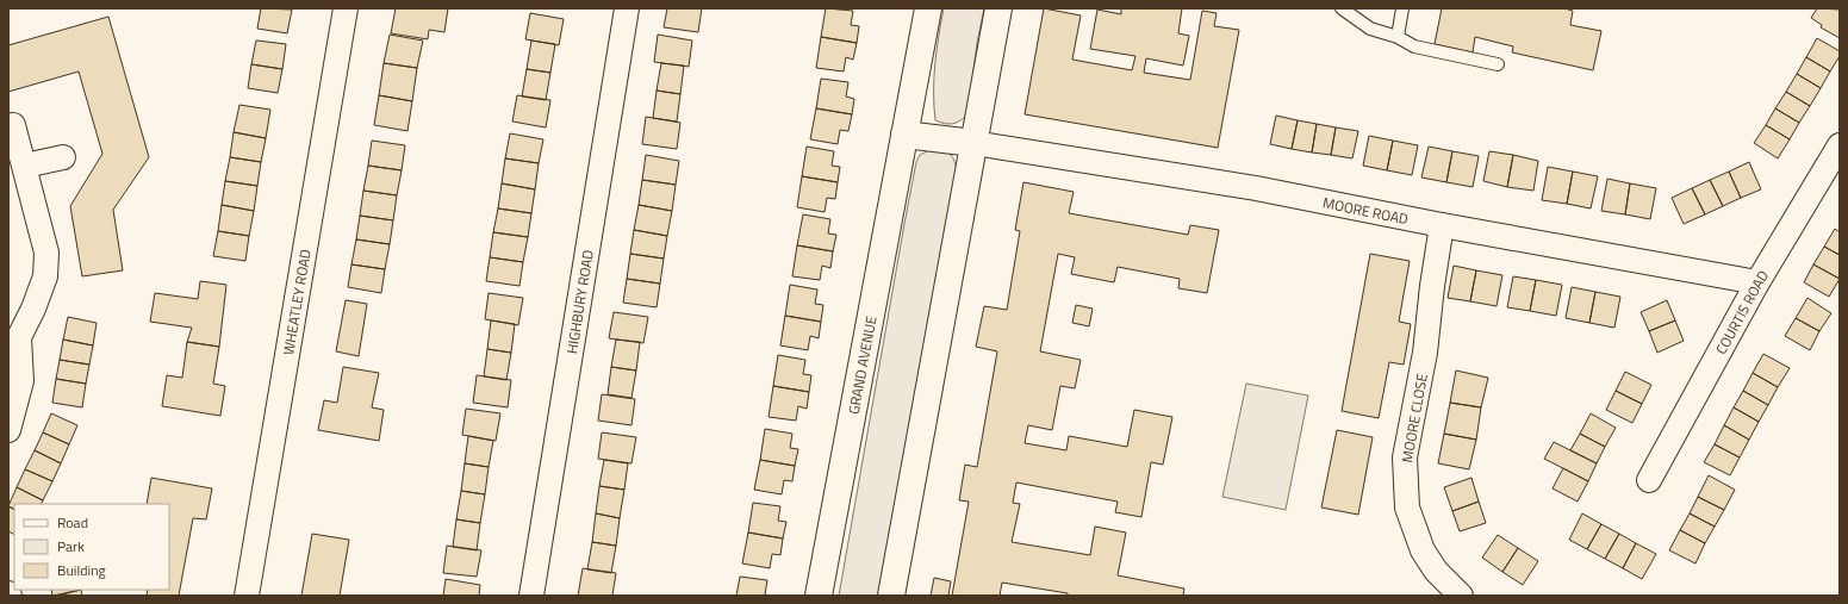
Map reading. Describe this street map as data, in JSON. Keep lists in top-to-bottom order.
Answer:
{
  "streets": {
    "street": [
      "MOORE ROAD",
      "WHEATLEY ROAD",
      "HIGHBURY ROAD",
      "COURTIS ROAD",
      "GRAND AVENUE",
      "MOORE CLOSE"
    ]
  },
  "crossings": [
    ["MOORE ROAD", "COURTIS ROAD"],
    ["MOORE ROAD", "MOORE CLOSE"]
  ],
  "legend": ["Road", "Park", "Building"]
}
